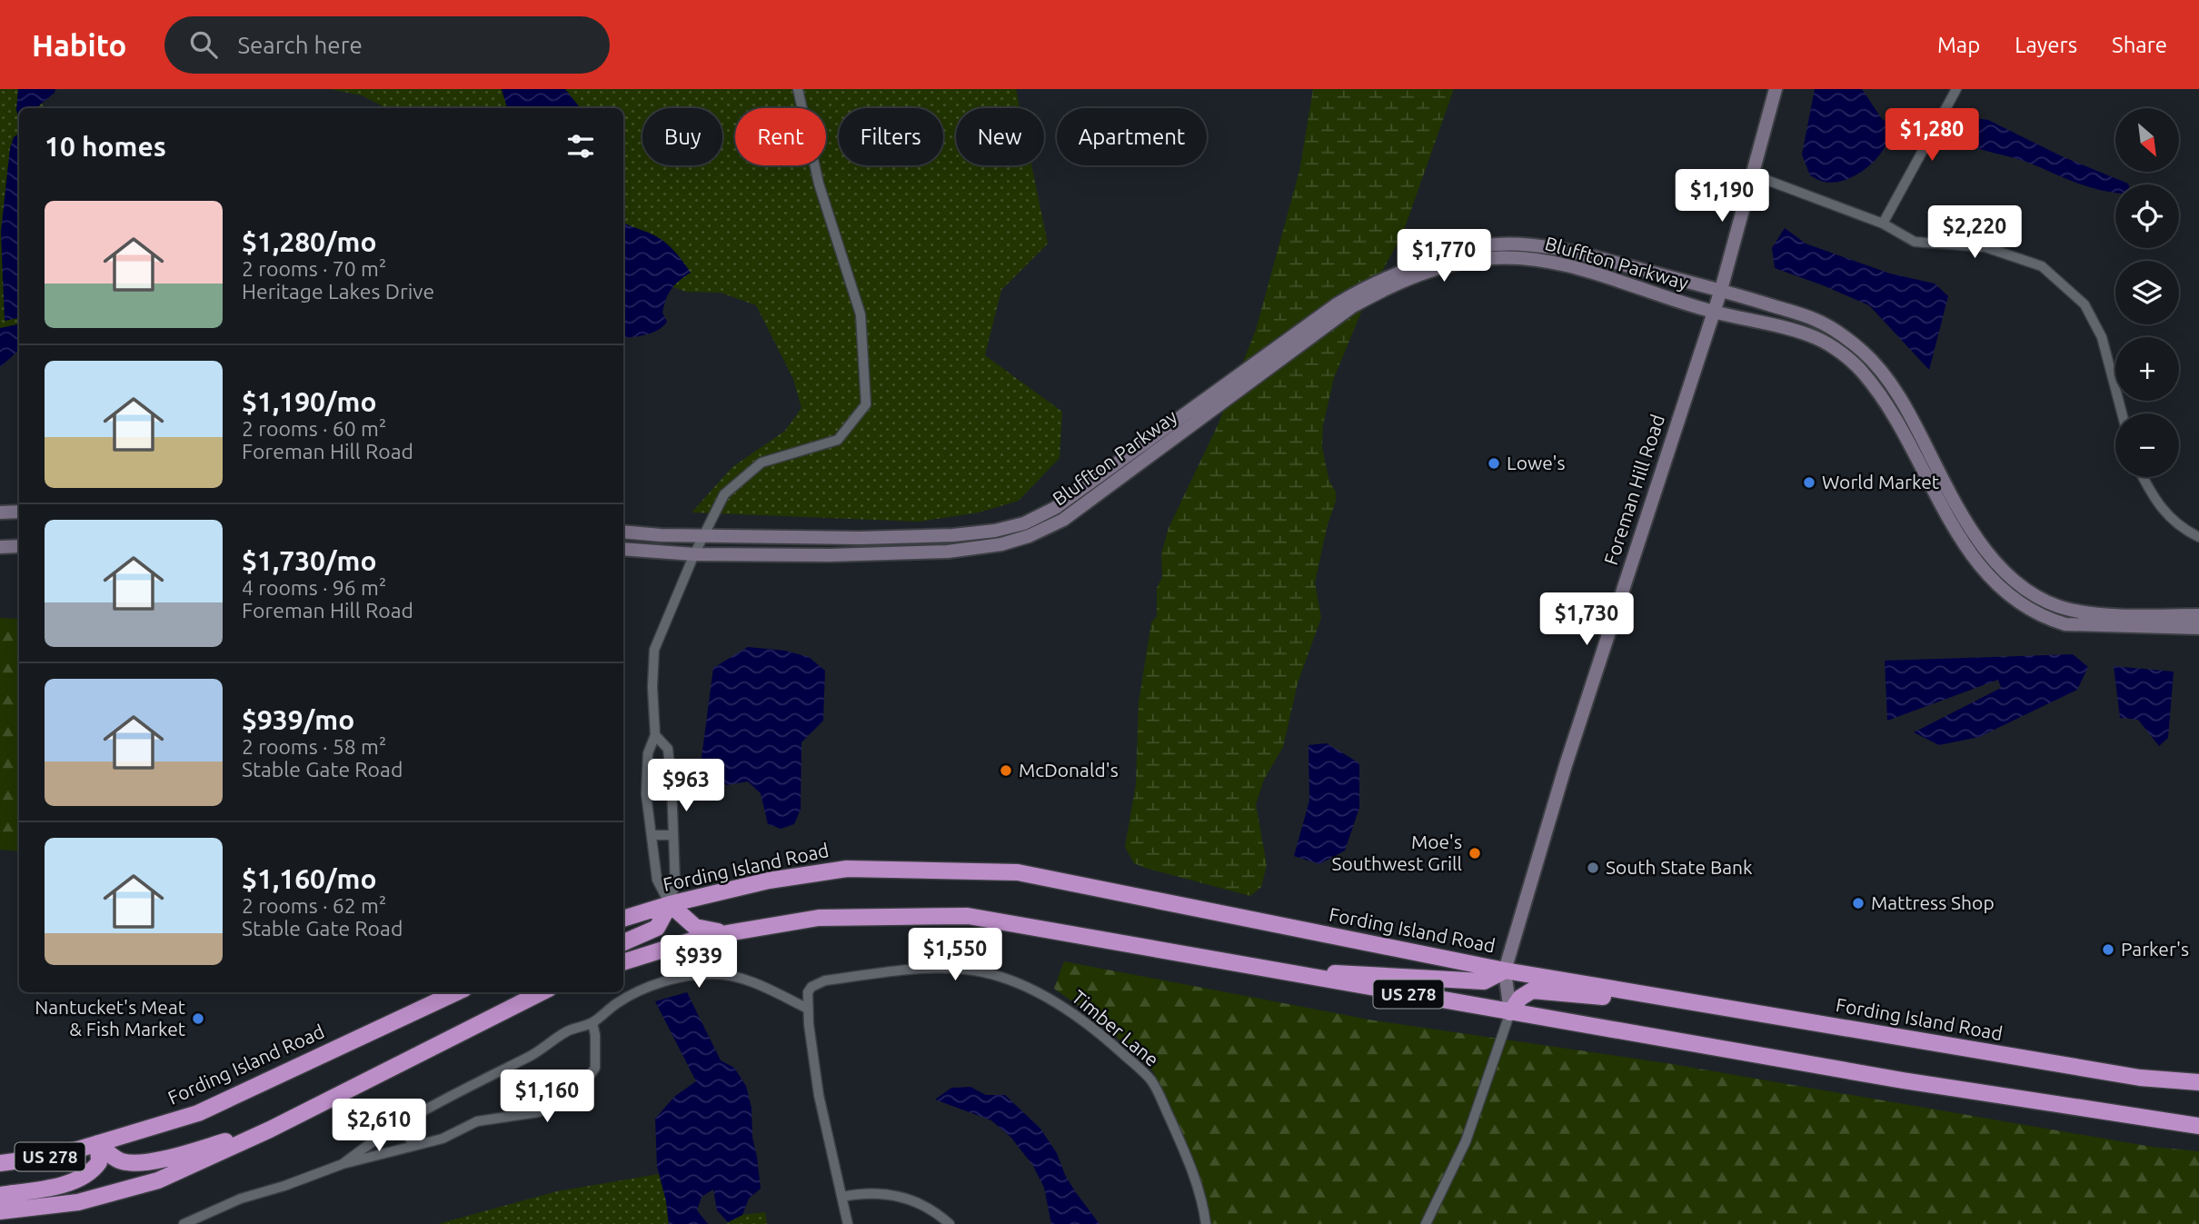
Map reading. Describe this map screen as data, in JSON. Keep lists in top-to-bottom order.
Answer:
{
  "streets": {
    "highway": ["Fording Island Road", "US 278"],
    "main road": ["Bluffton Parkway", "Foreman Hill Road"],
    "street": ["Timber Lane"]
  },
  "crossings": [
    ["Bluffton Parkway", "Foreman Hill Road"],
    ["Foreman Hill Road", "Fording Island Road"],
    ["Foreman Hill Road", "US 278"]
  ],
  "places": [
    "Lowe's",
    "World Market",
    "McDonald's",
    "Moe's Southwest Grill",
    "South State Bank",
    "Mattress Shop",
    "Parker's",
    "Nantucket's Meat & Fish Market"
  ],
  "north": "bottom right",
  "page": {
    "header": "Habito",
    "search": "Search here",
    "nav": ["Map", "Layers", "Share"],
    "map_buttons": ["+", "−"],
    "price": [
      "$1,280",
      "$1,190",
      "$2,220",
      "$1,770",
      "$1,730",
      "$963",
      "$1,550",
      "$939",
      "$1,160",
      "$2,610"
    ],
    "chip": [
      "Buy",
      "Rent",
      "Filters",
      "New",
      "Apartment"
    ],
    "heading": "10 homes",
    "list": [
      {
        "name": "$1,280/mo",
        "note": "2 rooms · 70 m² · Heritage Lakes Drive"
      },
      {
        "name": "$1,190/mo",
        "note": "2 rooms · 60 m² · Foreman Hill Road"
      },
      {
        "name": "$1,730/mo",
        "note": "4 rooms · 96 m² · Foreman Hill Road"
      },
      {
        "name": "$939/mo",
        "note": "2 rooms · 58 m² · Stable Gate Road"
      },
      {
        "name": "$1,160/mo",
        "note": "2 rooms · 62 m² · Stable Gate Road"
      }
    ]
  }
}
